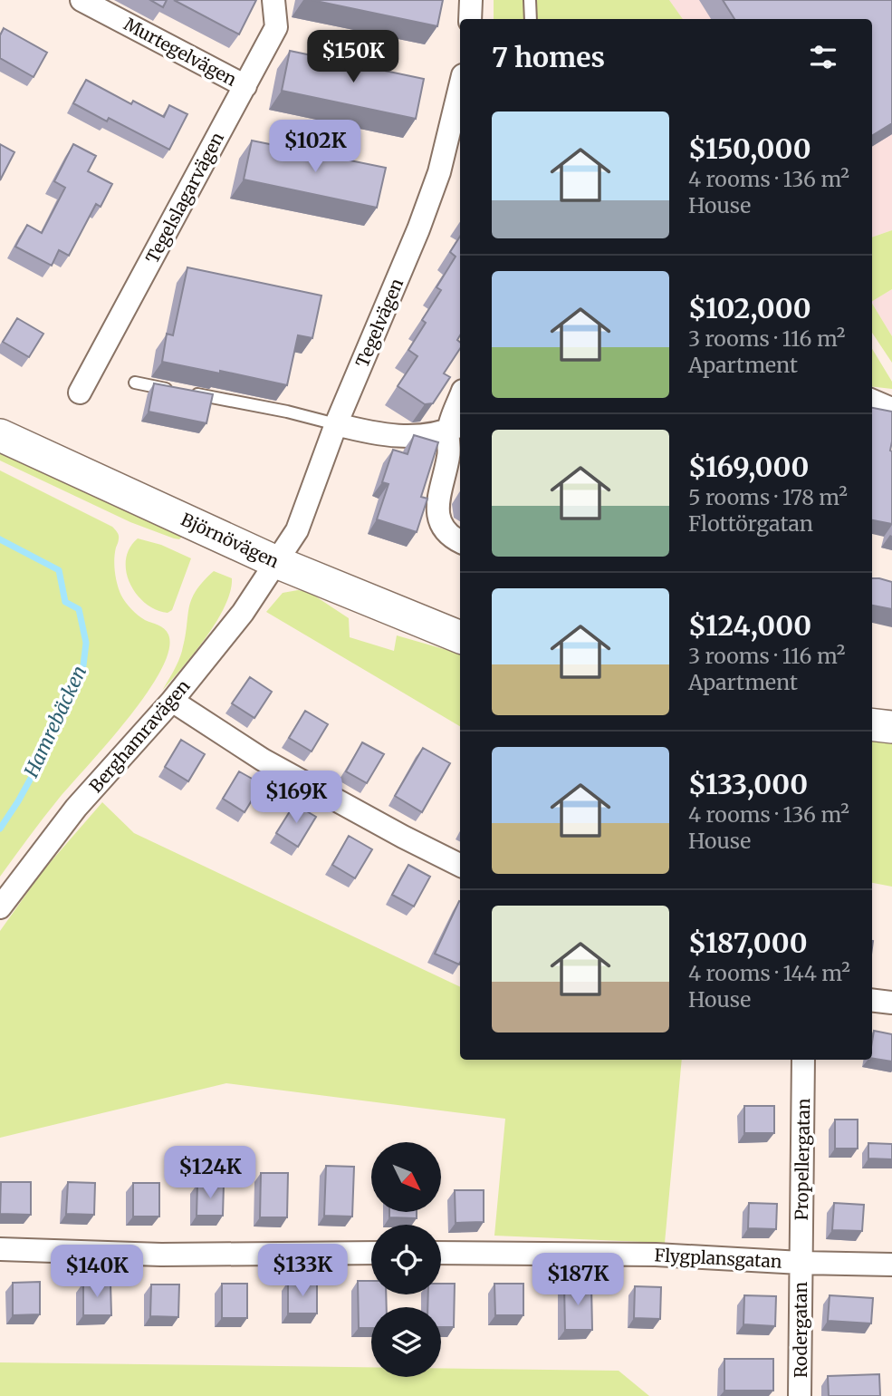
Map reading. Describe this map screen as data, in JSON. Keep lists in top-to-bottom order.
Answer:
{
  "streets": {
    "main road": ["Björnövägen"],
    "street": [
      "Murtegelvägen",
      "Tegelslagarvägen",
      "Tegelvägen",
      "Berghamravägen",
      "Propellergatan",
      "Flygplansgatan",
      "Rodergatan"
    ]
  },
  "crossings": [
    ["Murtegelvägen", "Tegelslagarvägen"],
    ["Tegelvägen", "Björnövägen"],
    ["Tegelvägen", "Berghamravägen"],
    ["Björnövägen", "Berghamravägen"],
    ["Propellergatan", "Flygplansgatan"],
    ["Propellergatan", "Rodergatan"],
    ["Flygplansgatan", "Rodergatan"]
  ],
  "water": ["Hamrebäcken"],
  "north": "bottom right",
  "page": {
    "heading": "7 homes",
    "price": [
      "$150K",
      "$102K",
      "$169K",
      "$124K",
      "$133K",
      "$140K",
      "$187K"
    ],
    "list": [
      {
        "name": "$150,000",
        "note": "4 rooms · 136 m² · House"
      },
      {
        "name": "$102,000",
        "note": "3 rooms · 116 m² · Apartment"
      },
      {
        "name": "$169,000",
        "note": "5 rooms · 178 m² · Flottörgatan"
      },
      {
        "name": "$124,000",
        "note": "3 rooms · 116 m² · Apartment"
      },
      {
        "name": "$133,000",
        "note": "4 rooms · 136 m² · House"
      },
      {
        "name": "$187,000",
        "note": "4 rooms · 144 m² · House"
      }
    ]
  }
}
